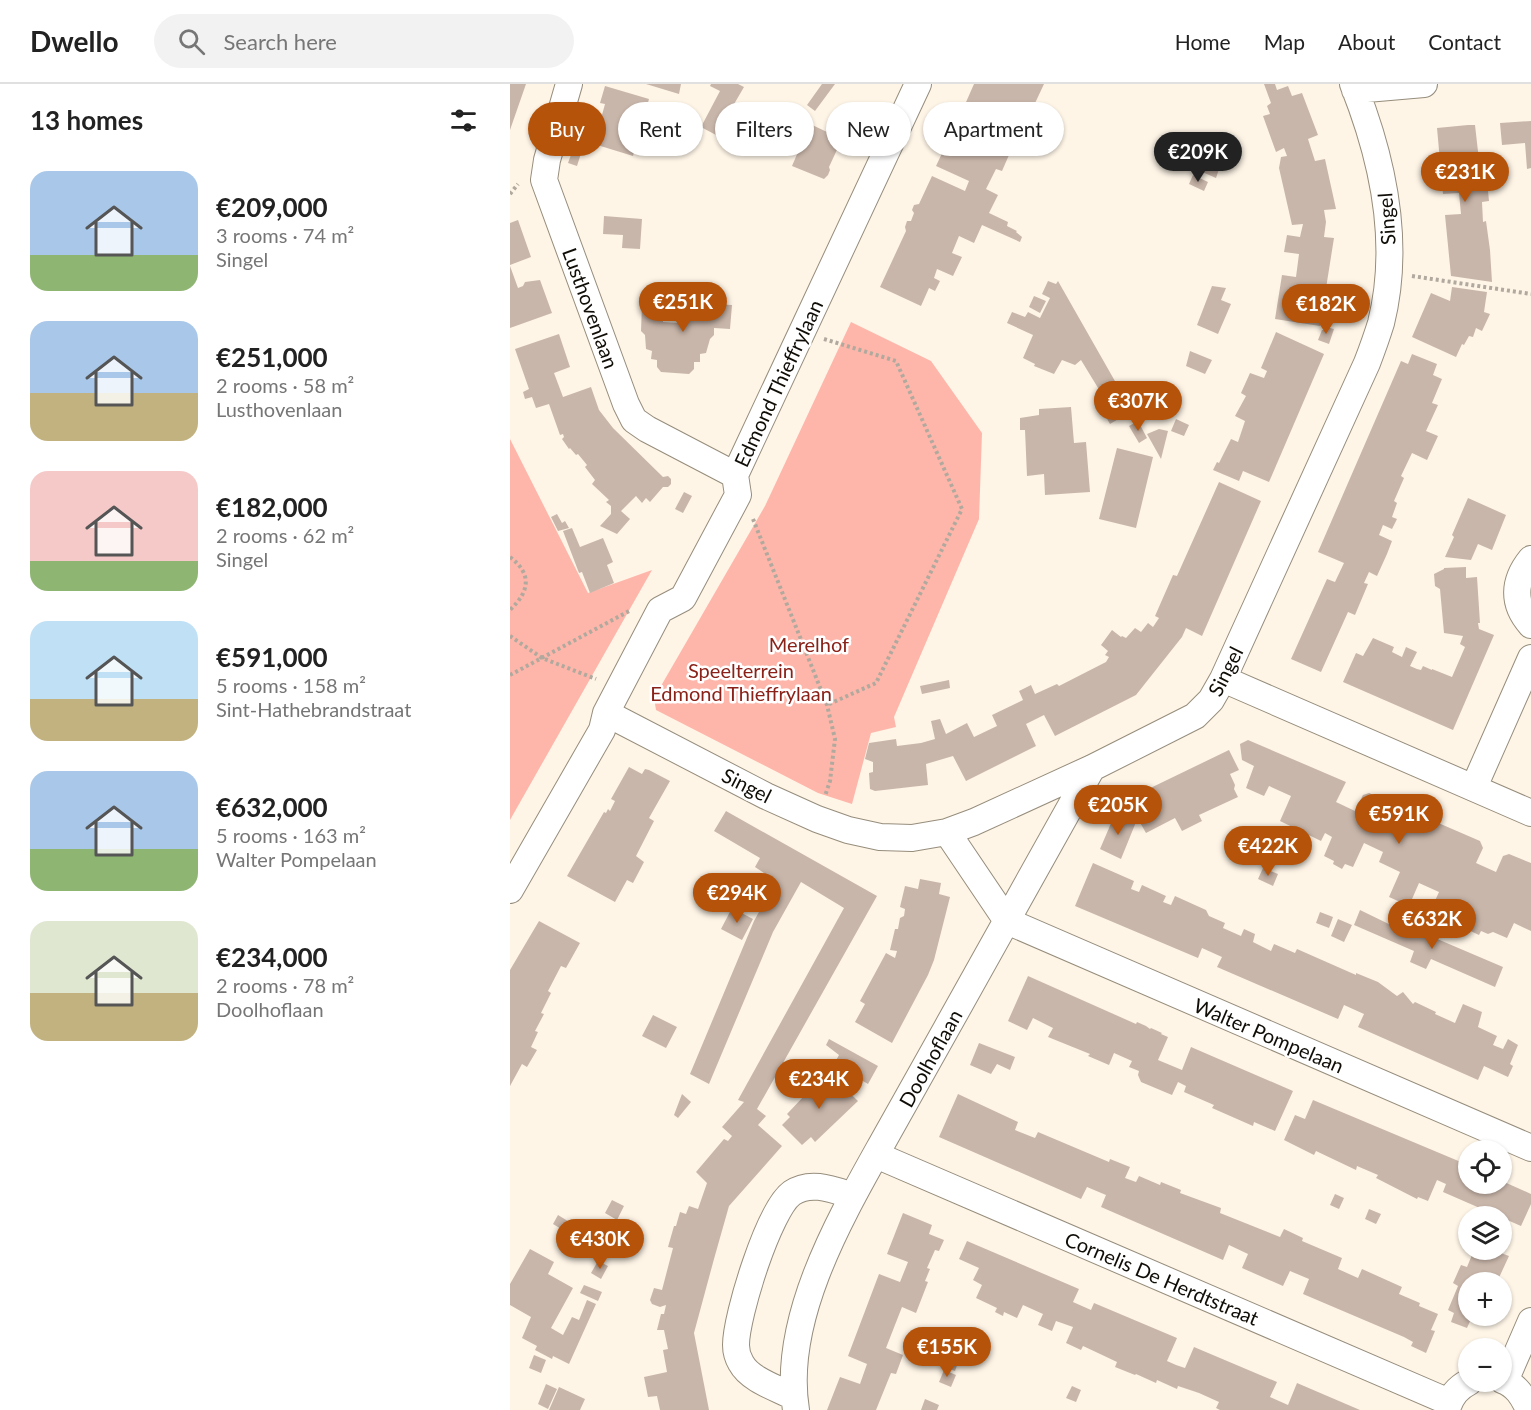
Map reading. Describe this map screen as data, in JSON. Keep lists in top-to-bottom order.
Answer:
{
  "streets": {
    "street": [
      "Singel",
      "Lusthovenlaan",
      "Edmond Thieffrylaan",
      "Walter Pompelaan",
      "Doolhoflaan",
      "Cornelis De Herdtstraat"
    ]
  },
  "crossings": [
    ["Singel", "Doolhoflaan"],
    ["Lusthovenlaan", "Edmond Thieffrylaan"],
    ["Walter Pompelaan", "Doolhoflaan"],
    ["Doolhoflaan", "Cornelis De Herdtstraat"]
  ],
  "parks": ["Merelhof", "Speelterrein Edmond Thieffrylaan"],
  "page": {
    "header": "Dwello",
    "search": "Search here",
    "nav": [
      "Home",
      "Map",
      "About",
      "Contact"
    ],
    "heading": "13 homes",
    "chip": [
      "Buy",
      "Rent",
      "Filters",
      "New",
      "Apartment"
    ],
    "price": [
      "€209K",
      "€231K",
      "€251K",
      "€182K",
      "€307K",
      "€205K",
      "€591K",
      "€422K",
      "€294K",
      "€632K",
      "€234K",
      "€430K",
      "€155K"
    ],
    "list": [
      {
        "name": "€209,000",
        "note": "3 rooms · 74 m² · Singel"
      },
      {
        "name": "€251,000",
        "note": "2 rooms · 58 m² · Lusthovenlaan"
      },
      {
        "name": "€182,000",
        "note": "2 rooms · 62 m² · Singel"
      },
      {
        "name": "€591,000",
        "note": "5 rooms · 158 m² · Sint-Hathebrandstraat"
      },
      {
        "name": "€632,000",
        "note": "5 rooms · 163 m² · Walter Pompelaan"
      },
      {
        "name": "€234,000",
        "note": "2 rooms · 78 m² · Doolhoflaan"
      }
    ],
    "map_buttons": ["+", "−"]
  }
}
